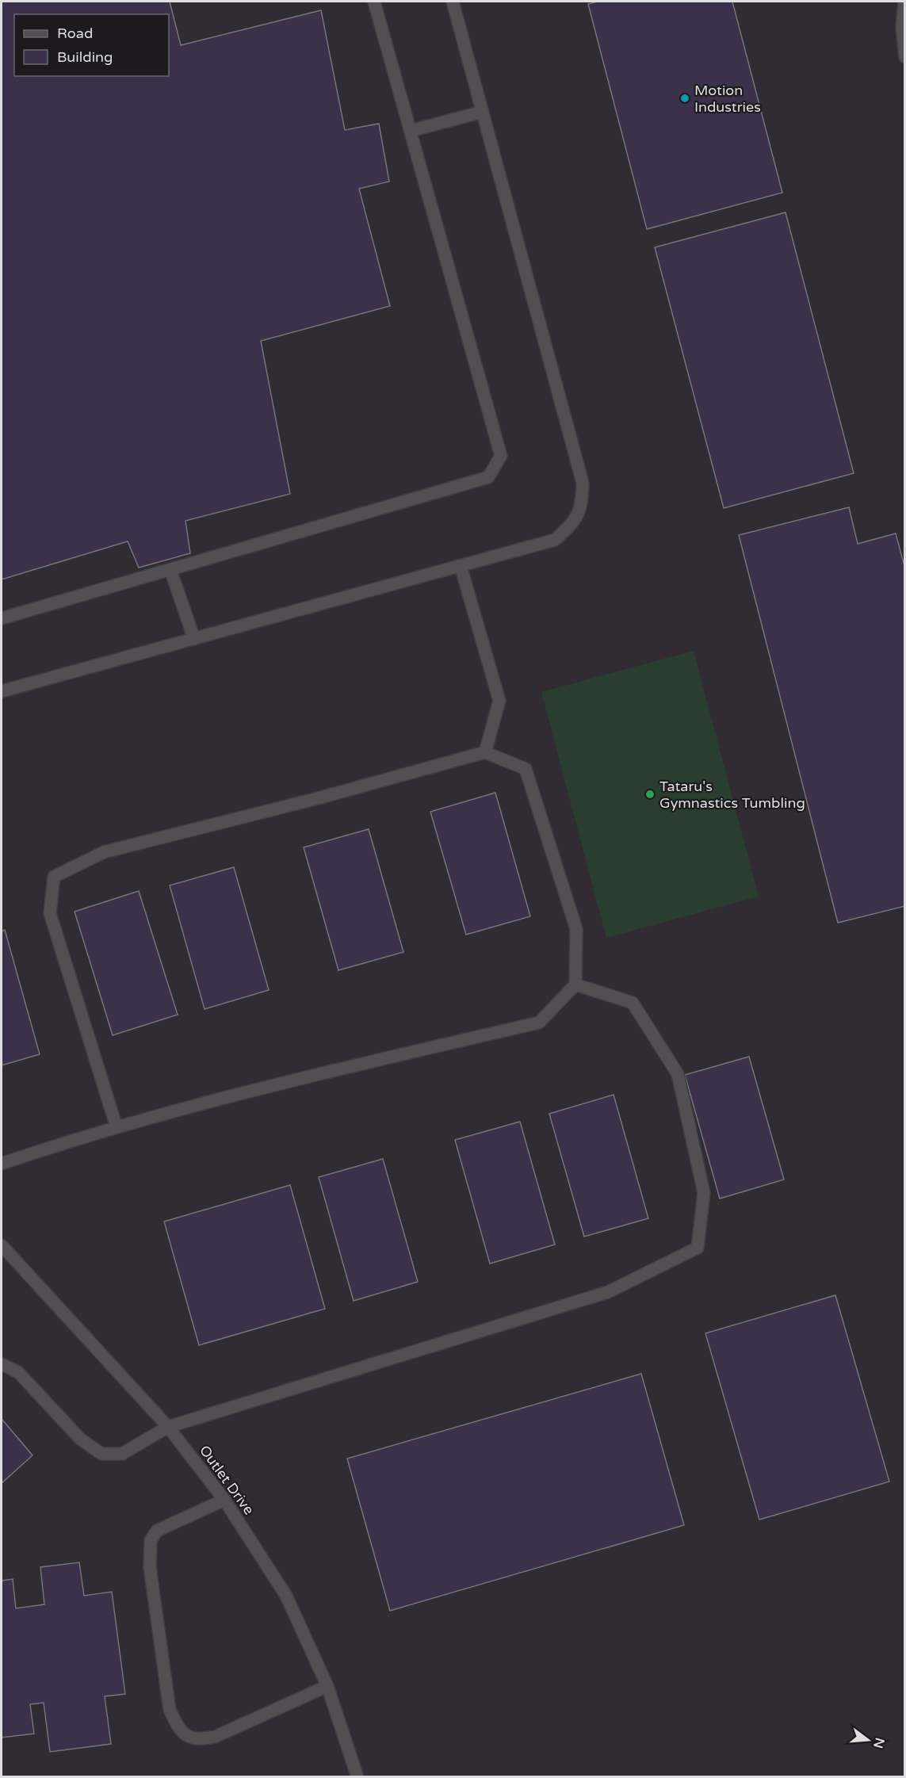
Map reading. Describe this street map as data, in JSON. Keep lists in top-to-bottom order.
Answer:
{
  "streets": {
    "street": ["Outlet Drive"]
  },
  "places": ["Motion Industries", "Tataru's Gymnastics Tumbling"],
  "legend": ["Road", "Building"],
  "north": "right"
}
